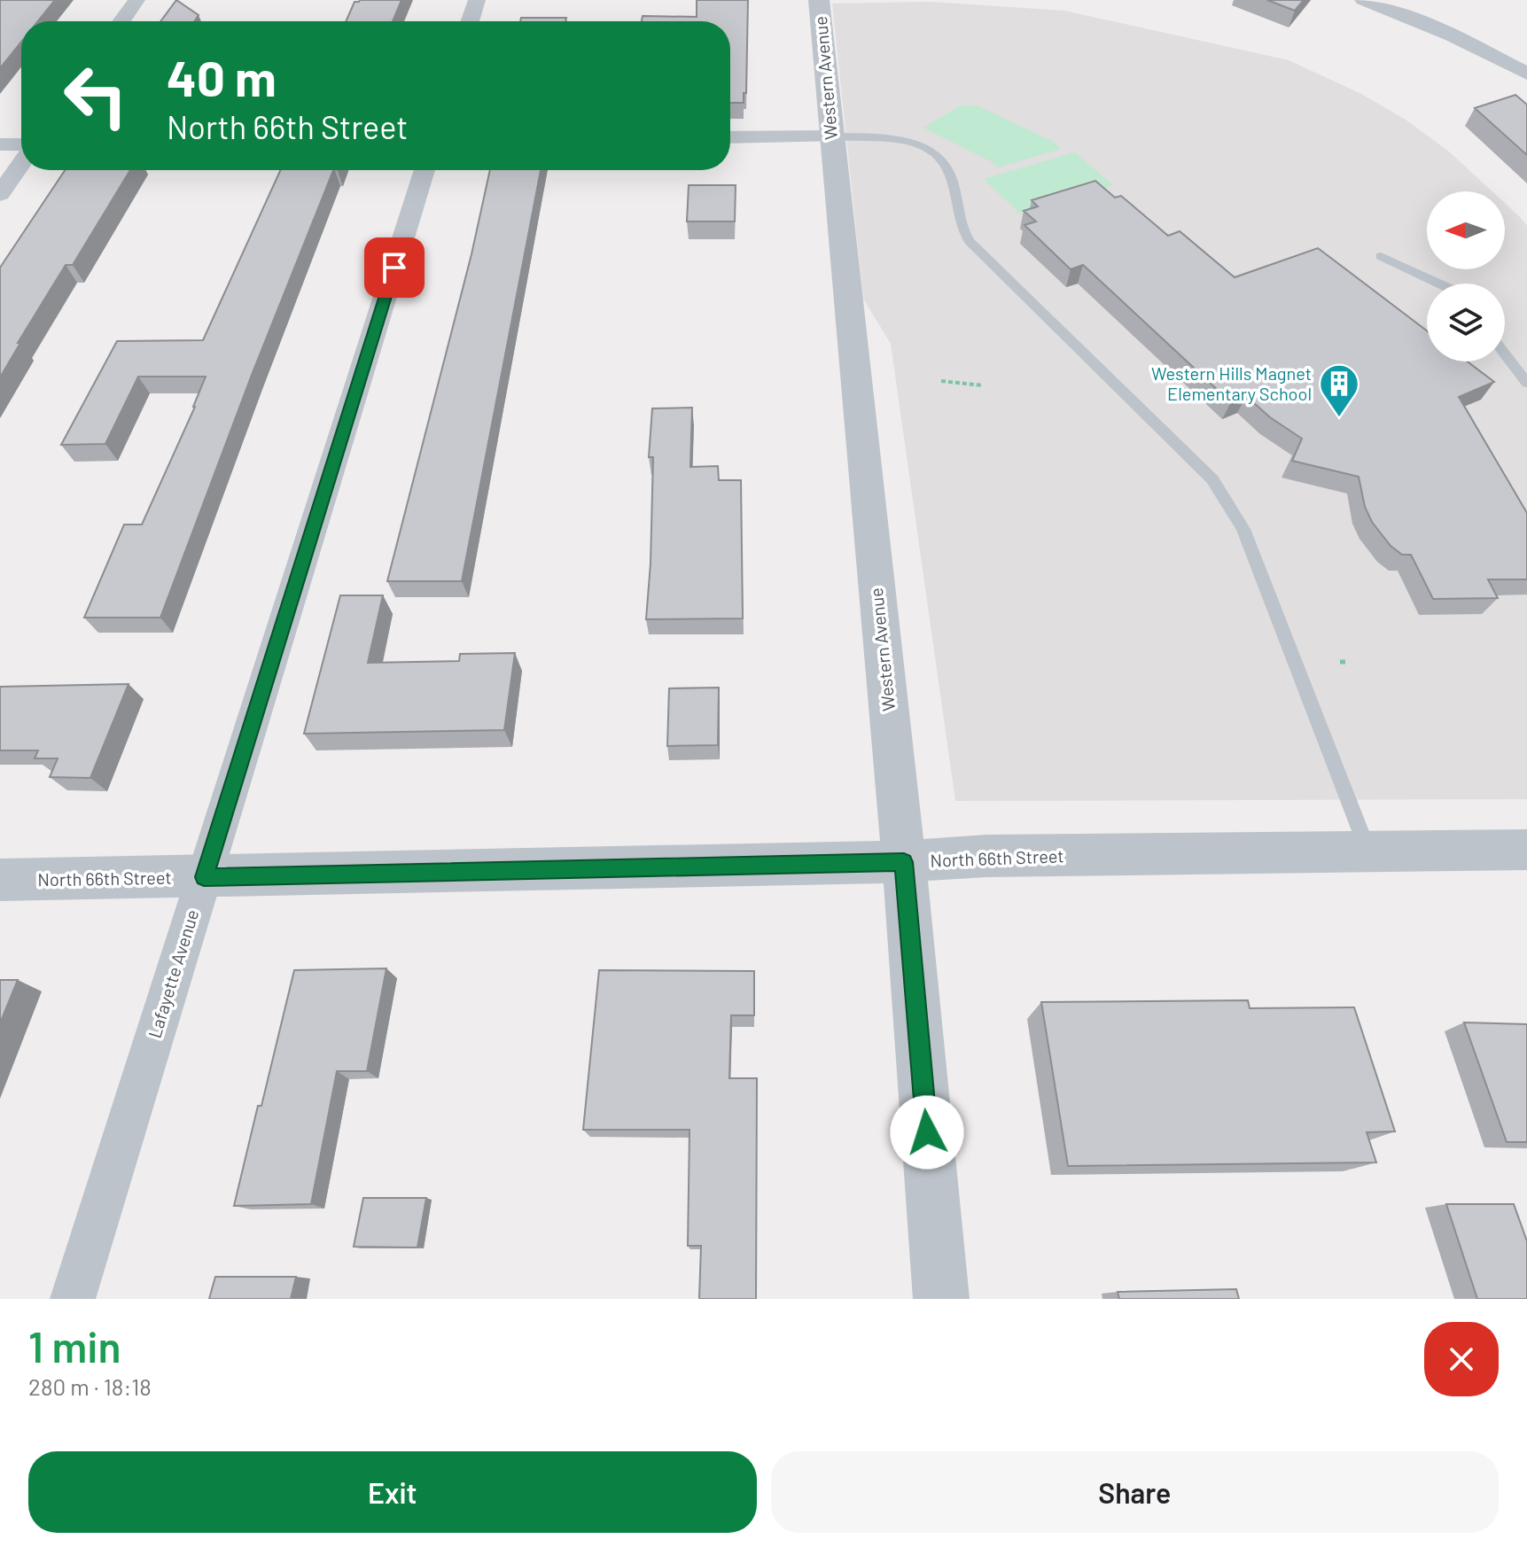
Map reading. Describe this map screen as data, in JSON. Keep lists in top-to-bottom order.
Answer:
{
  "streets": {
    "street": ["Western Avenue", "North 66th Street", "Lafayette Avenue"]
  },
  "crossings": [
    ["Western Avenue", "North 66th Street"],
    ["North 66th Street", "Lafayette Avenue"]
  ],
  "places": {
    "building": ["Western Hills Magnet Elementary School"]
  },
  "north": "left",
  "page": {
    "turn": ["40 m", "North 66th Street"],
    "heading": ["1 min", "280 m · 18:18"],
    "buttons": ["Exit", "Share"]
  }
}
